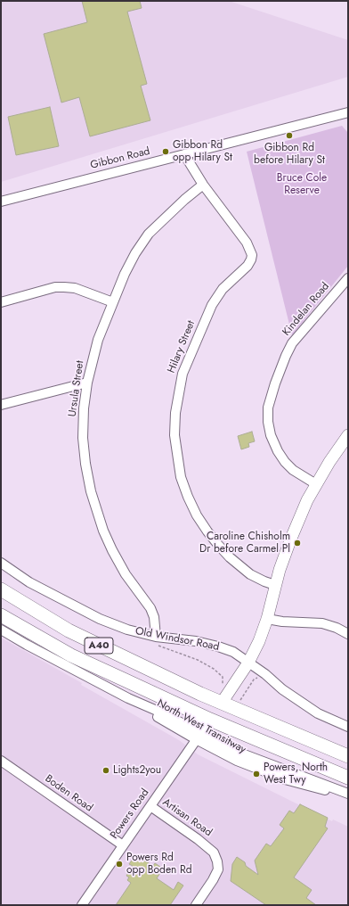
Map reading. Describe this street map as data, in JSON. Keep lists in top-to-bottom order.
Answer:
{
  "streets": {
    "highway": ["A40"],
    "street": [
      "Gibbon Road",
      "Kindelan Road",
      "Hilary Street",
      "Ursula Street",
      "Old Windsor Road",
      "North West Transitway",
      "Boden Road",
      "Powers Road",
      "Artisan Road"
    ]
  },
  "crossings": [
    ["Gibbon Road", "Hilary Street"],
    ["Hilary Street", "Ursula Street"],
    ["Ursula Street", "Old Windsor Road"],
    ["A40", "Powers Road"],
    ["North West Transitway", "Powers Road"],
    ["Boden Road", "Powers Road"],
    ["Powers Road", "Artisan Road"]
  ],
  "parks": ["Bruce Cole Reserve"],
  "places": [
    "Gibbon Rd before Hilary St",
    "Gibbon Rd opp Hilary St",
    "Caroline Chisholm Dr before Carmel Pl",
    "Lights2you",
    "Powers, North West Twy",
    "Powers Rd opp Boden Rd"
  ]
}
